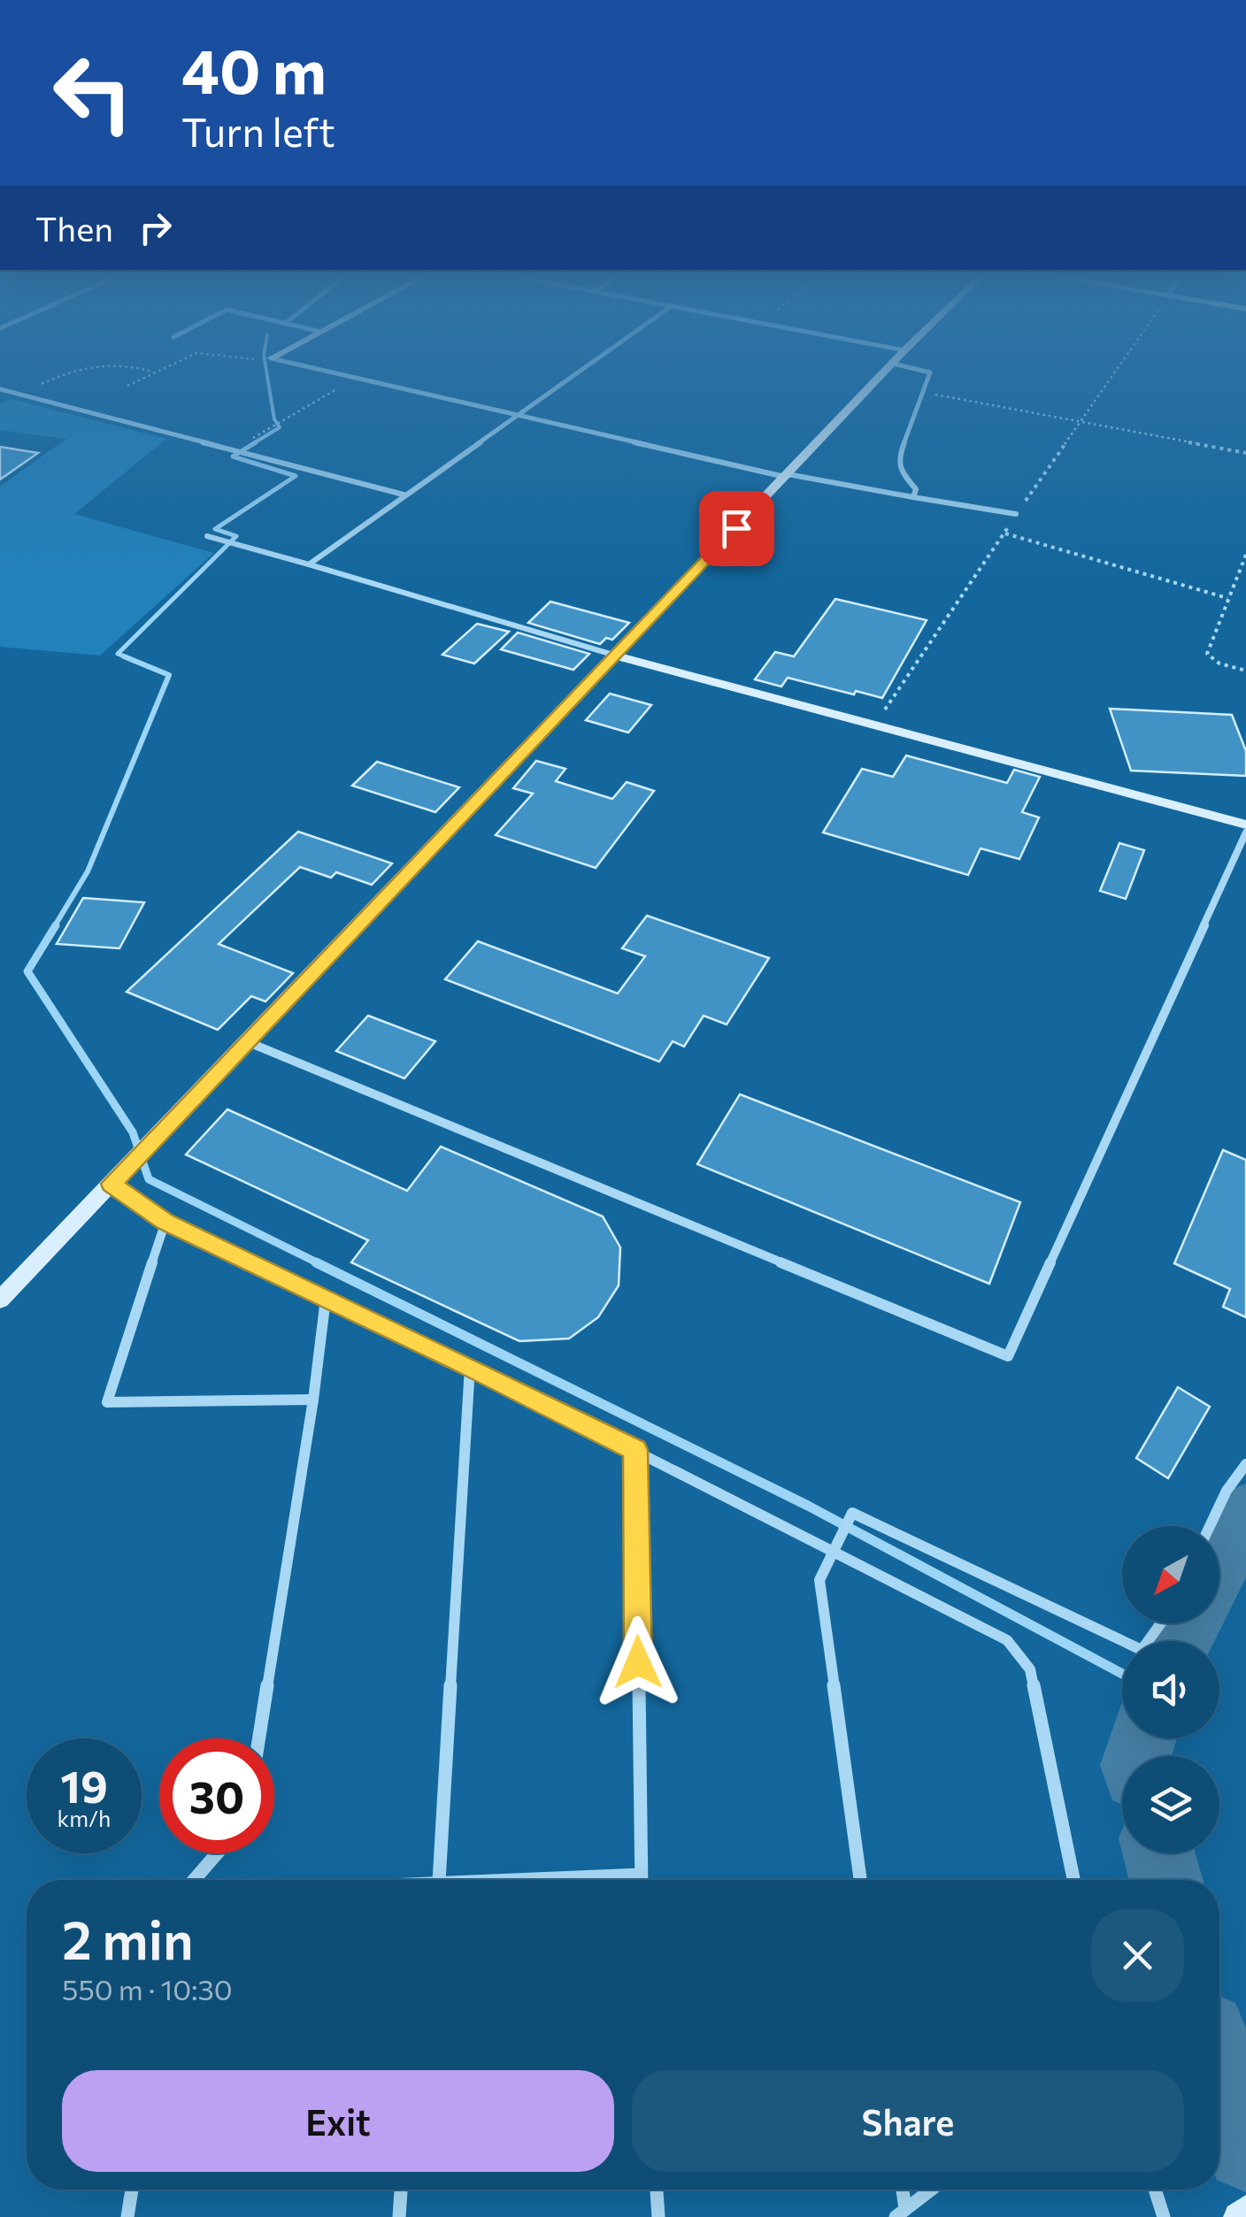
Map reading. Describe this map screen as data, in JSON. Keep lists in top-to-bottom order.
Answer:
{
  "north": "bottom left",
  "page": {
    "turn": ["40 m", "Turn left"],
    "then": "Then",
    "speed": "19 km/h",
    "limit": "30",
    "heading": ["2 min", "550 m · 10:30"],
    "buttons": ["Exit", "Share"]
  }
}
